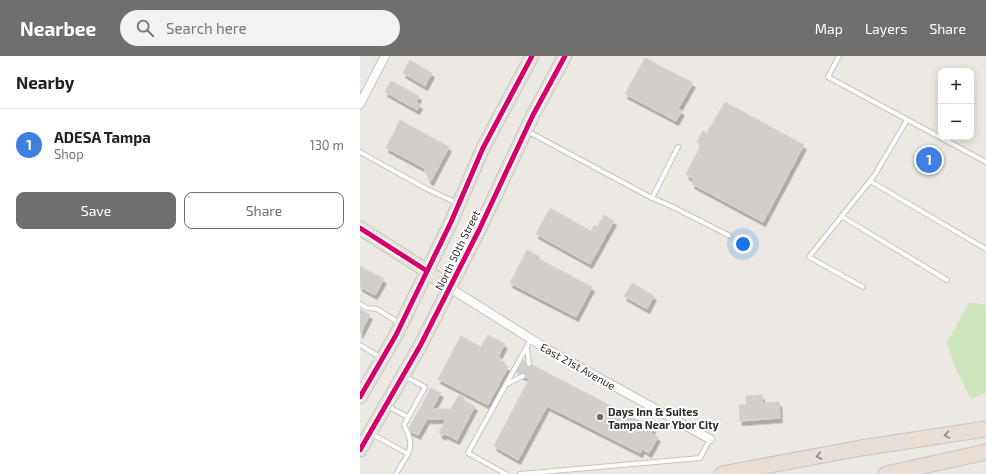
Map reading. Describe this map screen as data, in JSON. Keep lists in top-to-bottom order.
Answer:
{
  "streets": {
    "main road": ["North 50th Street"],
    "street": ["East 21st Avenue"]
  },
  "crossings": [
    ["North 50th Street", "East 21st Avenue"]
  ],
  "places": ["Days Inn & Suites Tampa Near Ybor City"],
  "page": {
    "header": "Nearbee",
    "search": "Search here",
    "nav": ["Map", "Layers", "Share"],
    "heading": "Nearby",
    "map_buttons": ["+", "−"],
    "list": [
      {
        "mark": "1",
        "name": "ADESA Tampa",
        "note": "Shop",
        "value": "130 m"
      }
    ],
    "pins": "1",
    "buttons": ["Save", "Share"]
  }
}
